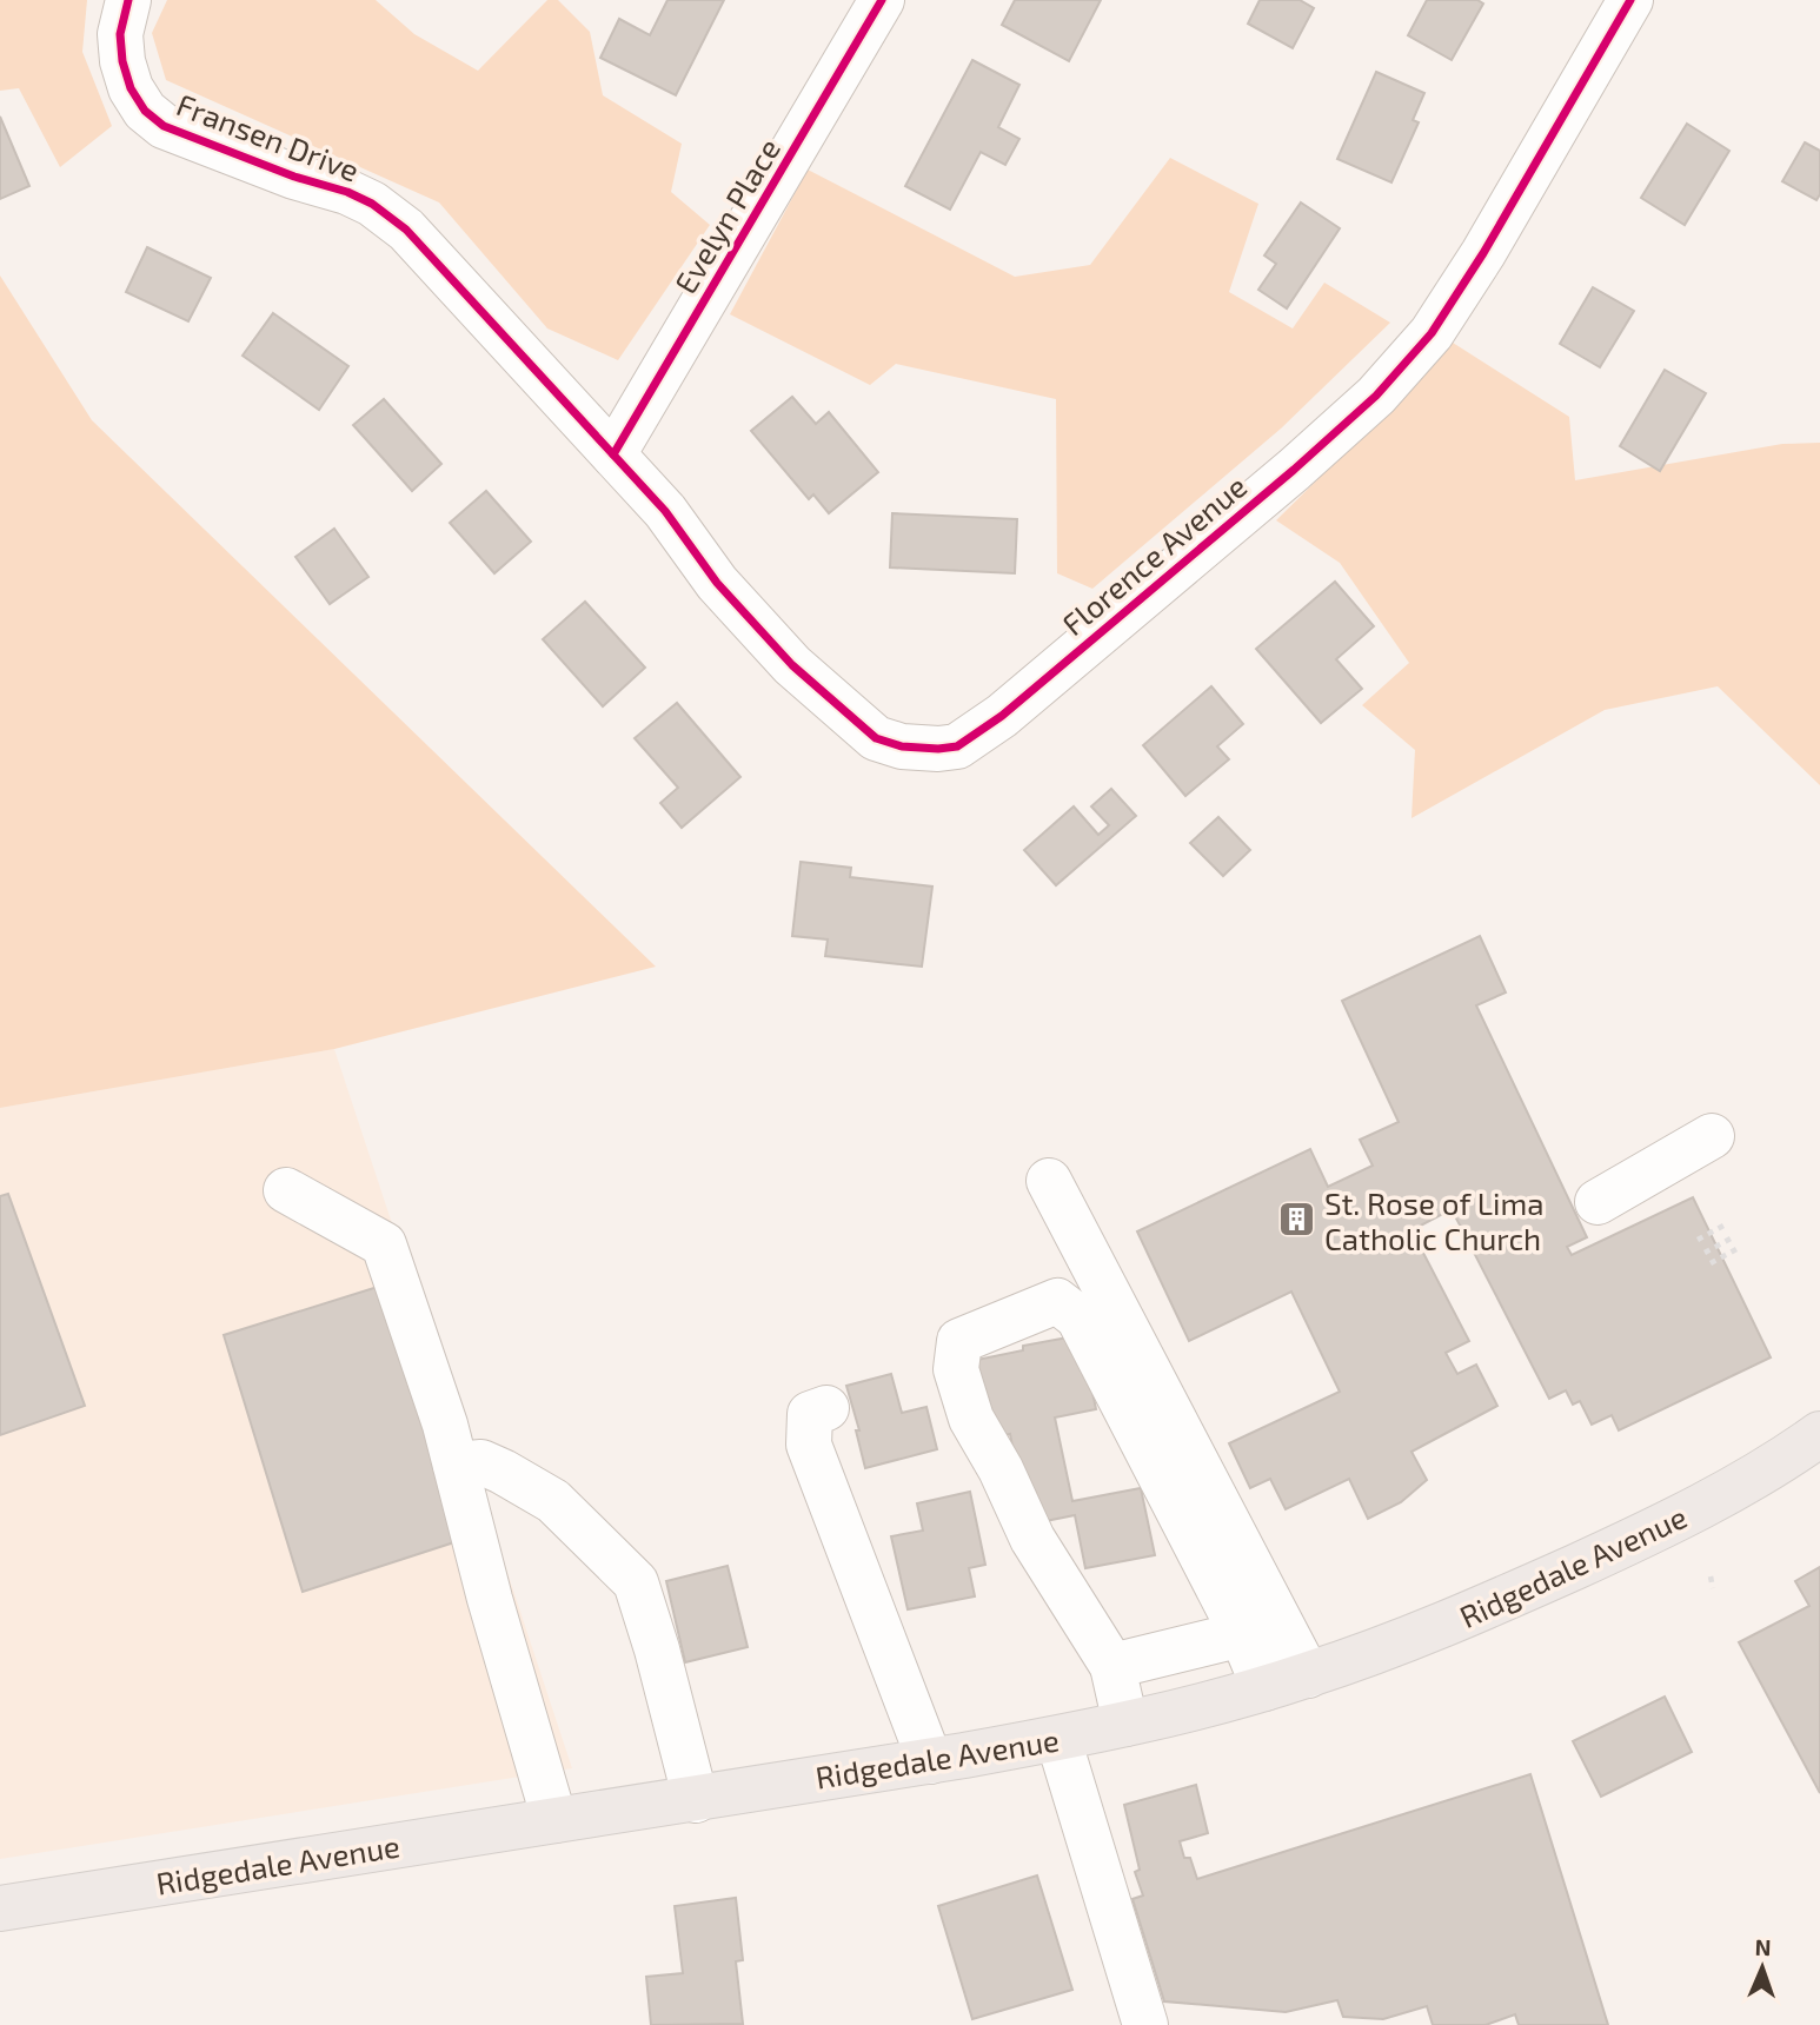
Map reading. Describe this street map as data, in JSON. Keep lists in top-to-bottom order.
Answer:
{
  "streets": {
    "main road": ["Ridgedale Avenue"],
    "street": ["Fransen Drive", "Evelyn Place", "Florence Avenue"]
  },
  "crossings": [
    ["Fransen Drive", "Evelyn Place"],
    ["Fransen Drive", "Florence Avenue"],
    ["Evelyn Place", "Florence Avenue"]
  ],
  "places": {
    "building": ["St. Rose of Lima Catholic Church"]
  },
  "north": "top"
}
